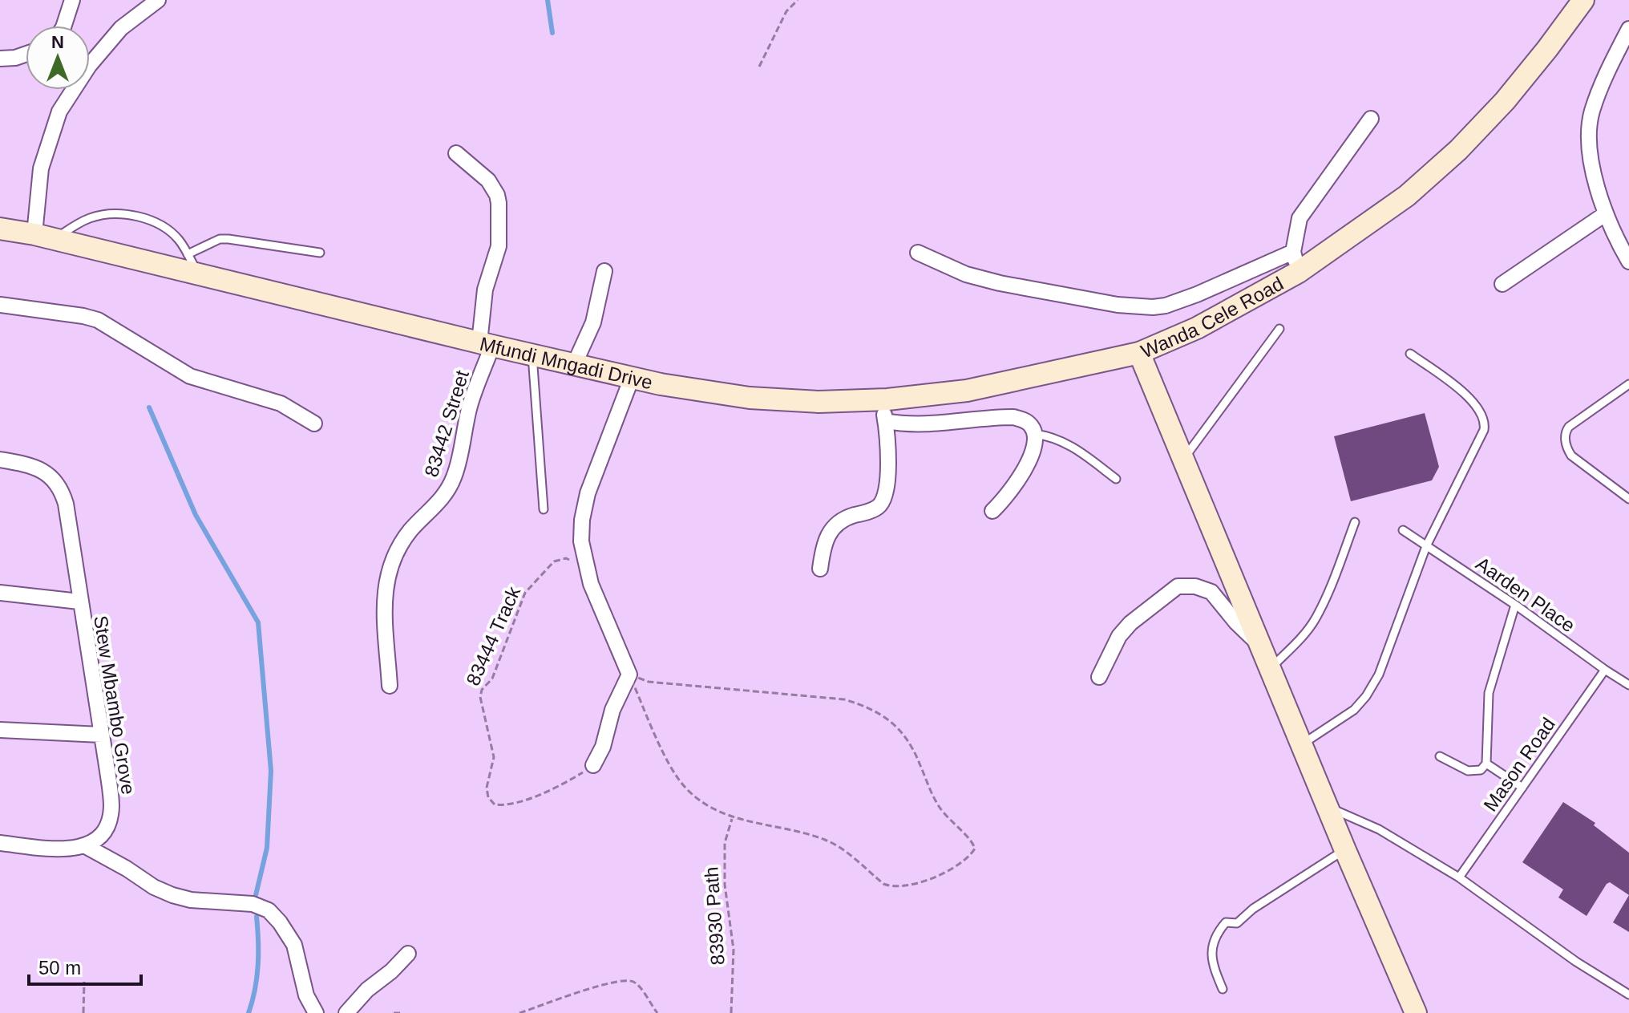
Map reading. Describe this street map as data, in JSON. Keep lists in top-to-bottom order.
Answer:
{
  "streets": {
    "street": [
      "Wanda Cele Road",
      "Mfundi Mngadi Drive",
      "83442 Street",
      "Stew Mbambo Grove"
    ],
    "lane": ["Aarden Place", "Mason Road"],
    "path": ["83444 Track", "83930 Path"]
  },
  "crossings": [
    ["Wanda Cele Road", "Mfundi Mngadi Drive"],
    ["Mfundi Mngadi Drive", "83442 Street"],
    ["Aarden Place", "Mason Road"]
  ],
  "scale_bar": "50 m",
  "north": "top"
}
